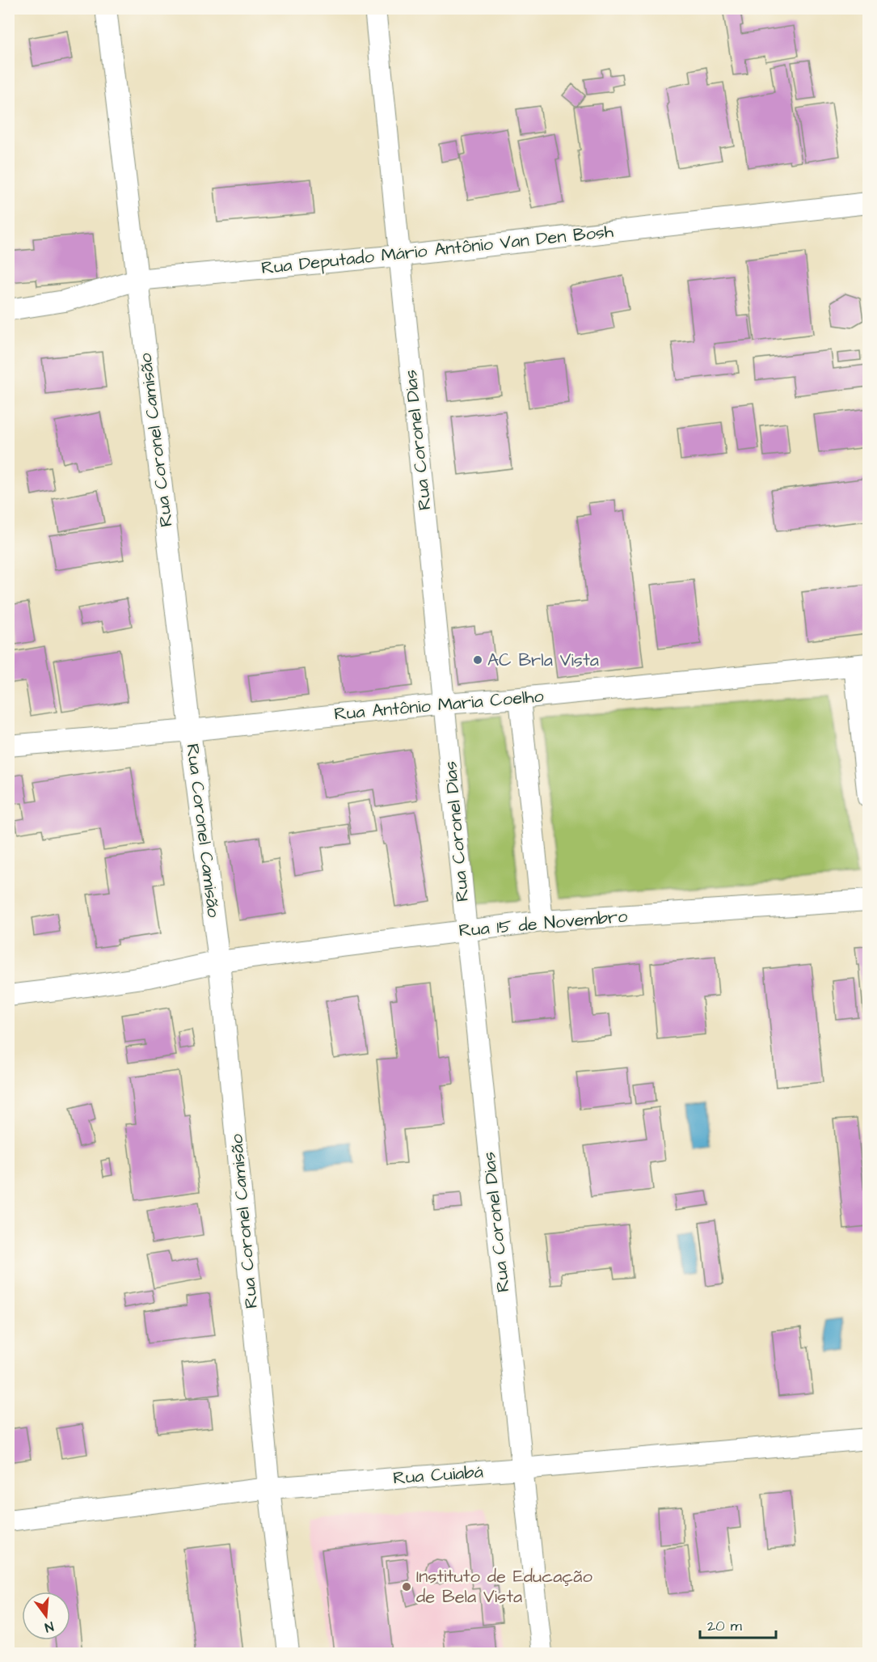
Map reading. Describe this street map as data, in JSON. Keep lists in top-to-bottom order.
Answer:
{
  "streets": {
    "street": [
      "Rua Deputado Mário Antônio Van Den Bosh",
      "Rua Coronel Camisão",
      "Rua Coronel Dias",
      "Rua Antônio Maria Coelho",
      "Rua 15 de Novembro",
      "Rua Cuiabá"
    ]
  },
  "crossings": [
    ["Rua Deputado Mário Antônio Van Den Bosh", "Rua Coronel Camisão"],
    ["Rua Deputado Mário Antônio Van Den Bosh", "Rua Coronel Dias"],
    ["Rua Coronel Camisão", "Rua Antônio Maria Coelho"],
    ["Rua Coronel Camisão", "Rua 15 de Novembro"],
    ["Rua Coronel Camisão", "Rua Cuiabá"],
    ["Rua Coronel Dias", "Rua Antônio Maria Coelho"],
    ["Rua Coronel Dias", "Rua 15 de Novembro"],
    ["Rua Coronel Dias", "Rua Cuiabá"]
  ],
  "places": ["AC Brla Vista", "Instituto de Educação de Bela Vista"],
  "scale_bar": "20 m",
  "north": "bottom"
}
